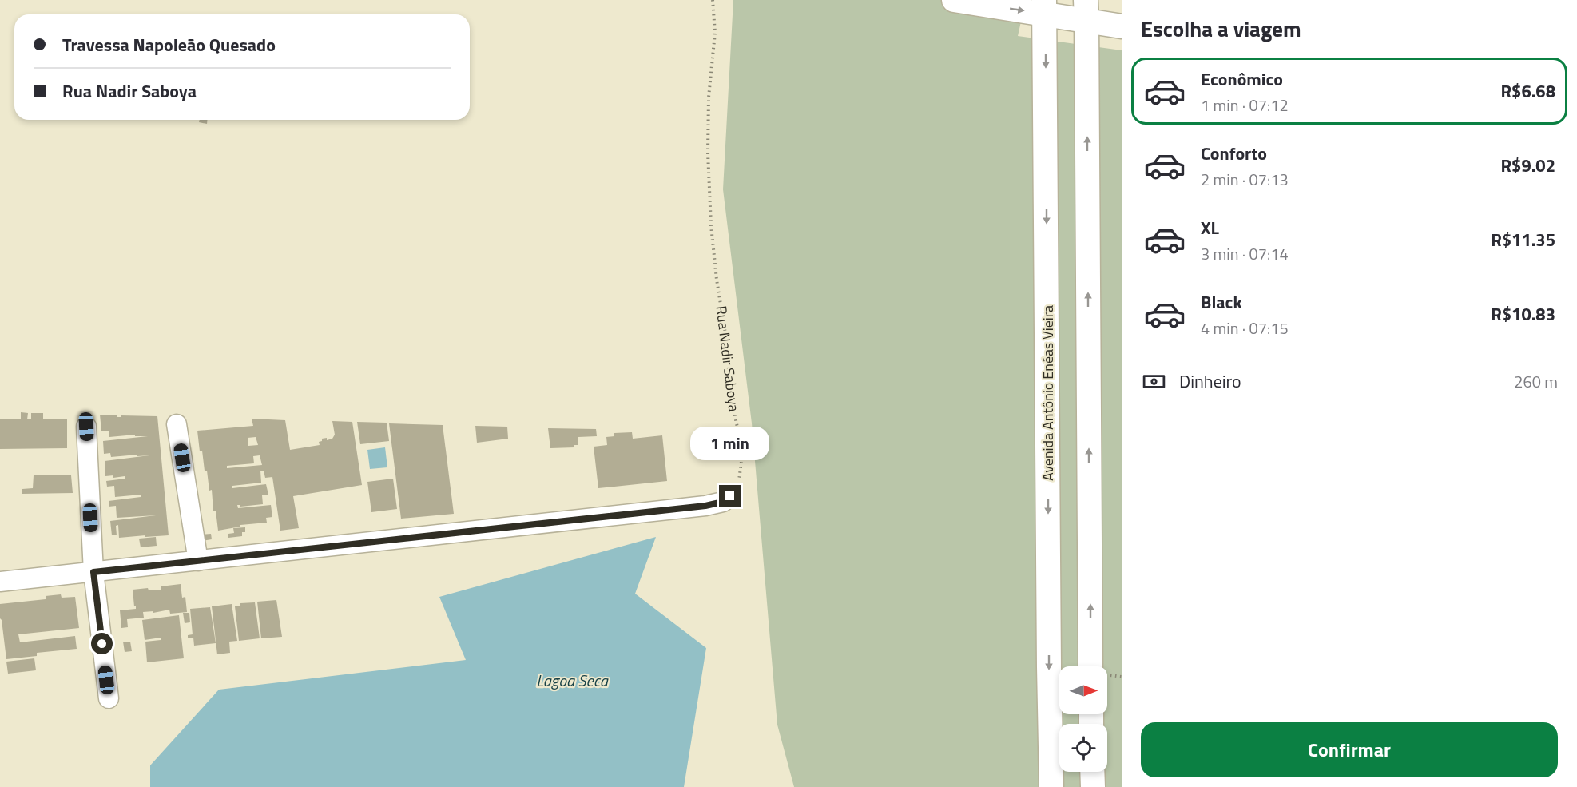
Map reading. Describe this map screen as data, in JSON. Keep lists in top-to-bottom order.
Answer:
{
  "streets": {
    "street": ["Avenida Antônio Enéas Vieira"],
    "path": ["Rua Nadir Saboya"]
  },
  "water": ["Lagoa Seca"],
  "north": "right",
  "page": {
    "heading": "Escolha a viagem",
    "banner": ["Travessa Napoleão Quesado", "Rua Nadir Saboya"],
    "list": [
      {
        "name": "Econômico",
        "note": "1 min · 07:12",
        "value": "R$6.68"
      },
      {
        "name": "Conforto",
        "note": "2 min · 07:13",
        "value": "R$9.02"
      },
      {
        "name": "XL",
        "note": "3 min · 07:14",
        "value": "R$11.35"
      },
      {
        "name": "Black",
        "note": "4 min · 07:15",
        "value": "R$10.83"
      }
    ],
    "pay": ["Dinheiro", "260 m"],
    "bubble": "1 min",
    "buttons": "Confirmar"
  }
}
